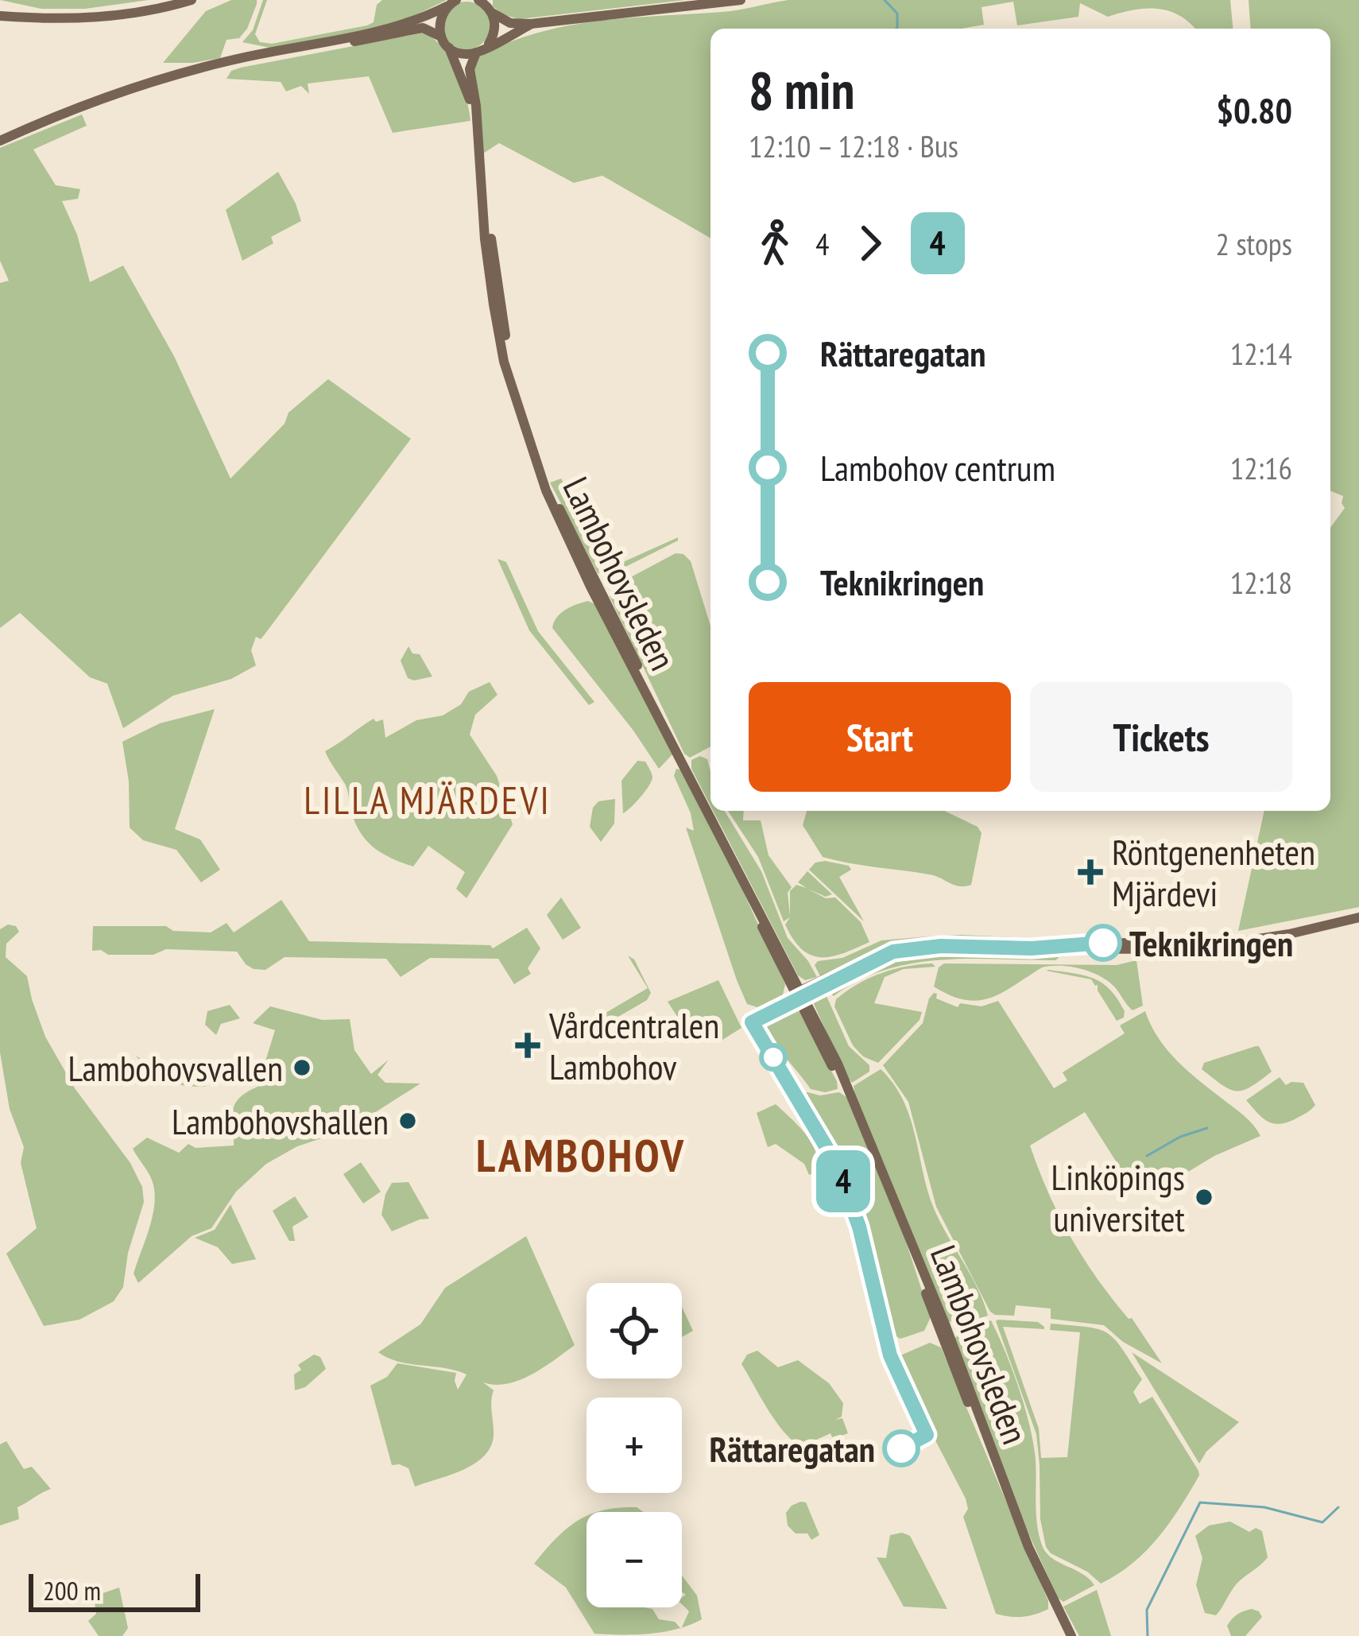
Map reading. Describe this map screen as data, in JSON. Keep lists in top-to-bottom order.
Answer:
{
  "streets": {
    "main road": ["Lambohovsleden"]
  },
  "districts": ["LILLA MJÄRDEVI", "LAMBOHOV"],
  "places": {
    "health": ["Röntgenenheten Mjärdevi", "Vårdcentralen Lambohov"],
    "other": [
      "Teknikringen",
      "Lambohovsvallen",
      "Lambohovshallen",
      "Linköpings universitet",
      "Rättaregatan"
    ]
  },
  "lines": ["bus line 4"],
  "scale_bar": "200 m",
  "page": {
    "on_map": "4",
    "heading": ["8 min", "12:10 – 12:18 · Bus", "$0.80"],
    "legs": ["4", "4", "2 stops"],
    "list": [
      {
        "name": "Rättaregatan",
        "value": "12:14"
      },
      {
        "name": "Lambohov centrum",
        "value": "12:16"
      },
      {
        "name": "Teknikringen",
        "value": "12:18"
      }
    ],
    "buttons": ["Start", "Tickets"],
    "map_buttons": ["+", "−"],
    "scale": "200 m"
  }
}
